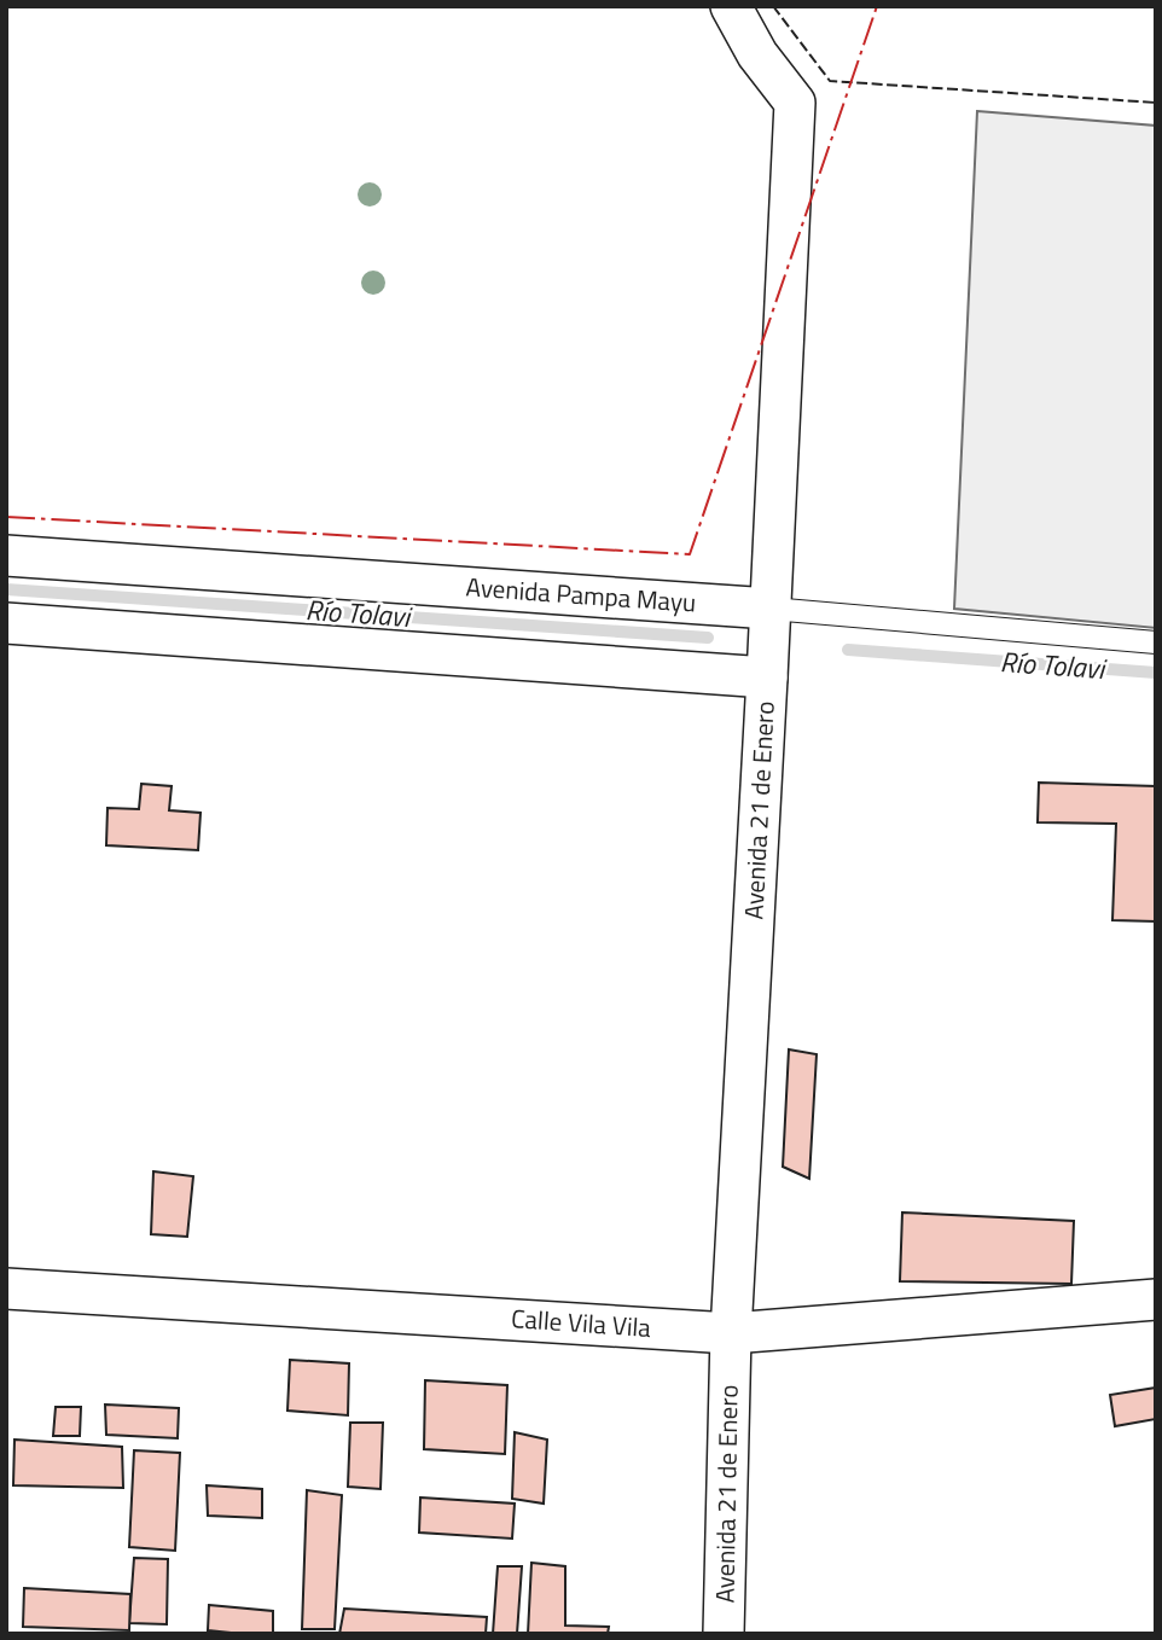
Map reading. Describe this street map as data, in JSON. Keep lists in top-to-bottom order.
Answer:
{
  "streets": {
    "street": ["Avenida Pampa Mayu", "Avenida 21 de Enero", "Calle Vila Vila"]
  },
  "crossings": [
    ["Avenida Pampa Mayu", "Avenida 21 de Enero"],
    ["Avenida 21 de Enero", "Calle Vila Vila"]
  ],
  "water": ["Río Tolavi"]
}
